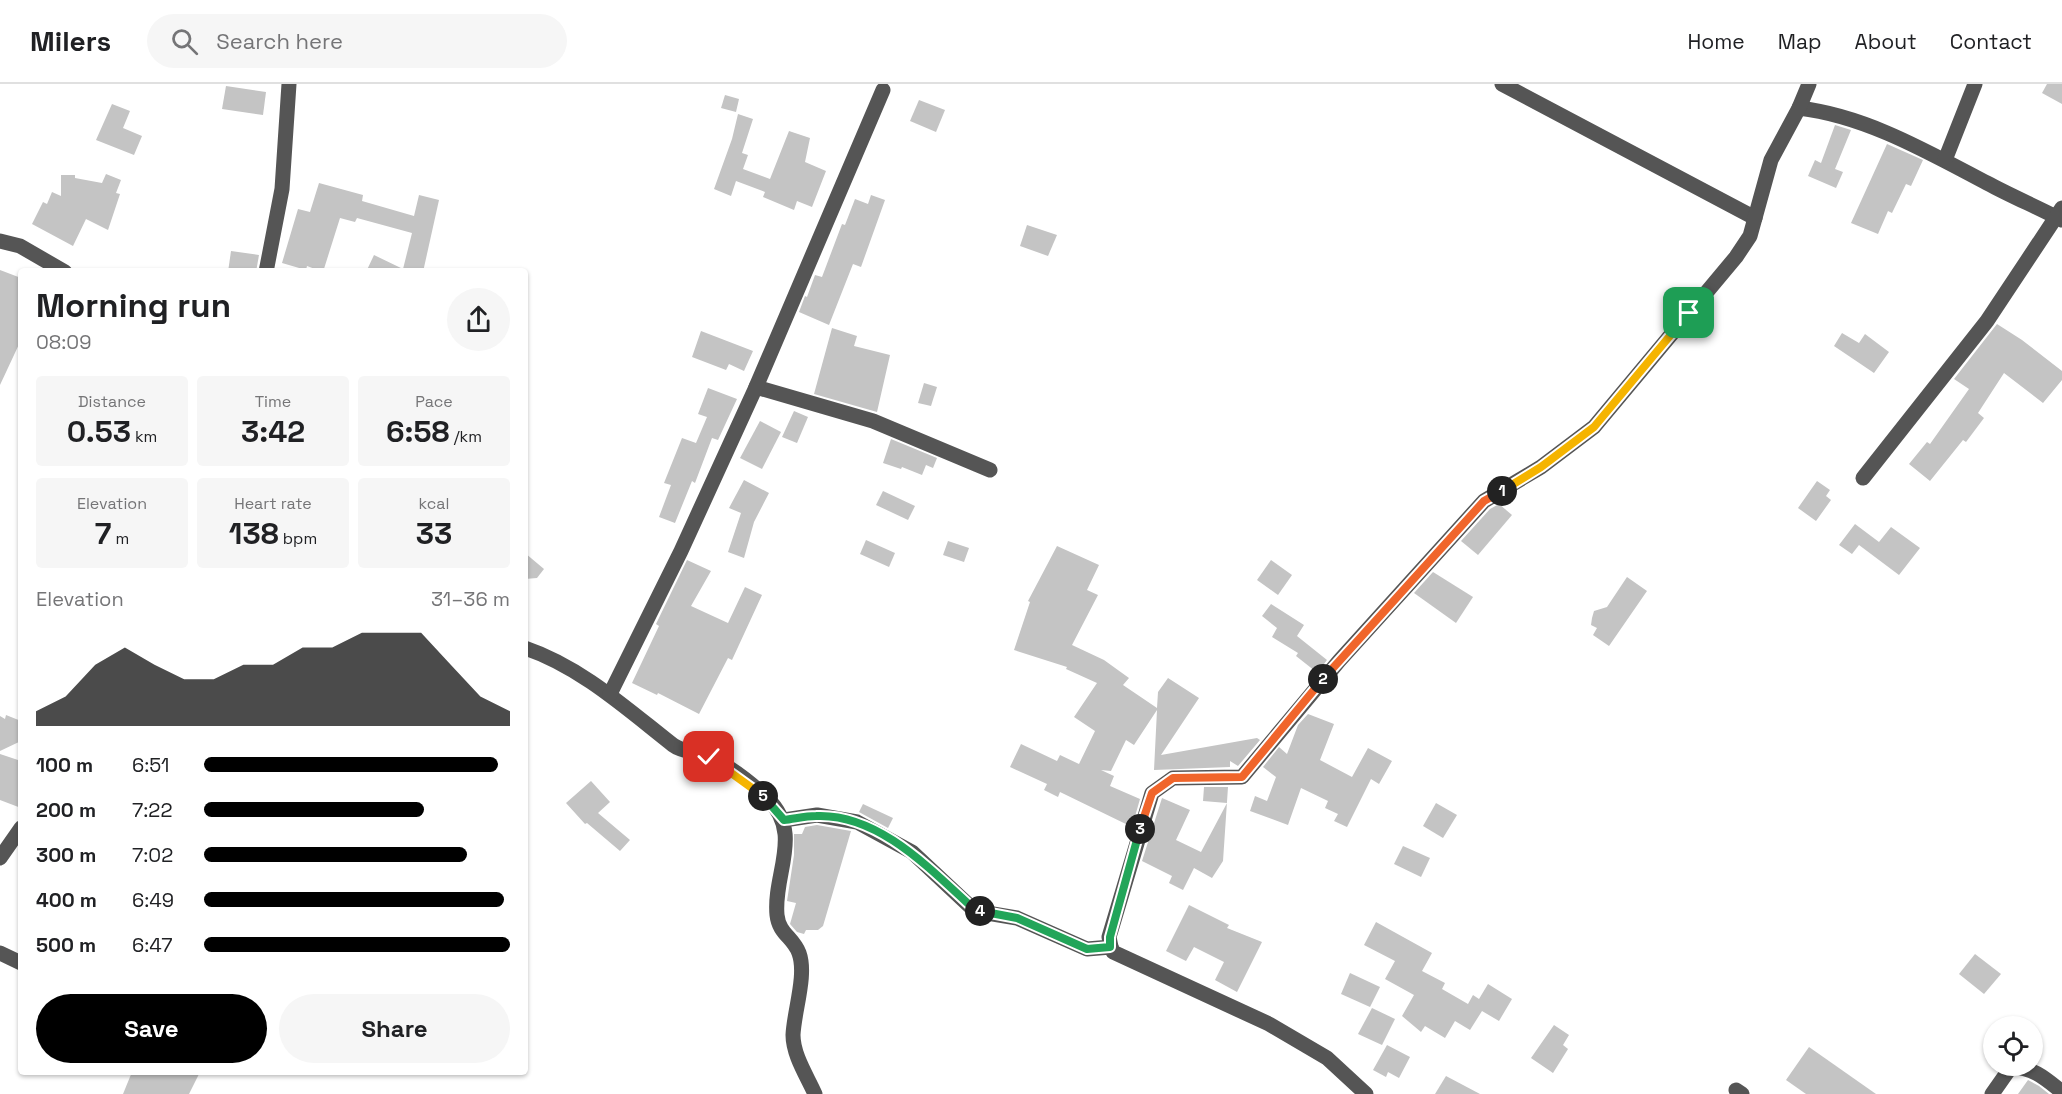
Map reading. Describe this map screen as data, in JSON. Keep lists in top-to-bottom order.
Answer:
{
  "page": {
    "header": "Milers",
    "search": "Search here",
    "nav": [
      "Home",
      "Map",
      "About",
      "Contact"
    ],
    "heading": ["Morning run", "08:09"],
    "stats": [
      ["Distance", "0.53 km"],
      ["Time", "3:42"],
      ["Pace", "6:58 /km"],
      ["Elevation", "7 m"],
      ["Heart rate", "138 bpm"],
      ["kcal", "33"]
    ],
    "pins": [
      "1",
      "2",
      "5",
      "3",
      "4"
    ],
    "chart": ["Elevation", "31–36 m"],
    "list": [
      {
        "name": "100 m",
        "note": "6:51"
      },
      {
        "name": "200 m",
        "note": "7:22"
      },
      {
        "name": "300 m",
        "note": "7:02"
      },
      {
        "name": "400 m",
        "note": "6:49"
      },
      {
        "name": "500 m",
        "note": "6:47"
      }
    ],
    "buttons": ["Save", "Share"]
  }
}
